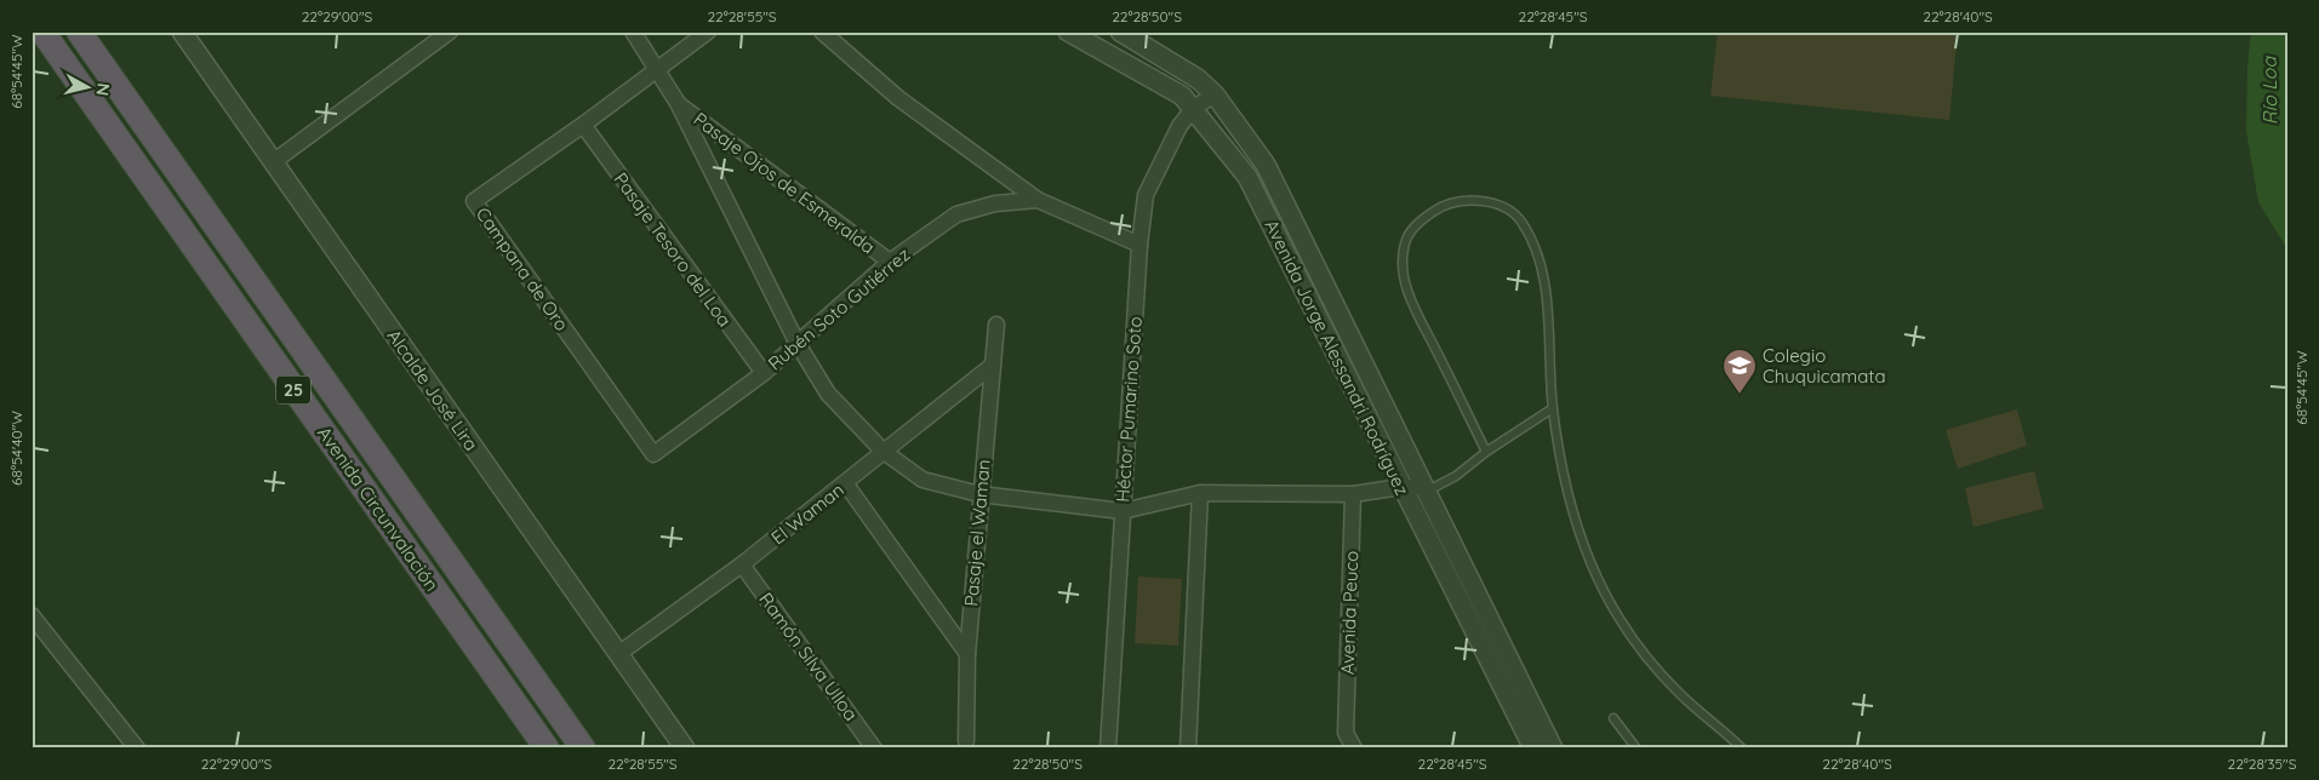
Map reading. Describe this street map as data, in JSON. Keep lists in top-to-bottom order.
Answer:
{
  "streets": {
    "highway": ["25", "Avenida Circunvalación"],
    "street": [
      "Pasaje Ojos de Esmeralda",
      "Pasaje Tesoro del Loa",
      "Campana de Oro",
      "Rubén Soto Gutiérrez",
      "Avenida Jorge Alessandri Rodríguez",
      "Alcalde José Lira",
      "Héctor Pumarino Soto",
      "El Waman",
      "Pasaje el Waman",
      "Avenida Peuco",
      "Ramón Silva Ulloa"
    ]
  },
  "crossings": [
    ["Pasaje Ojos de Esmeralda", "Rubén Soto Gutiérrez"],
    ["Pasaje Tesoro del Loa", "Campana de Oro"],
    ["Pasaje Tesoro del Loa", "Rubén Soto Gutiérrez"],
    ["Campana de Oro", "Rubén Soto Gutiérrez"],
    ["Rubén Soto Gutiérrez", "Héctor Pumarino Soto"],
    ["Avenida Jorge Alessandri Rodríguez", "Héctor Pumarino Soto"],
    ["Alcalde José Lira", "El Waman"],
    ["El Waman", "Pasaje el Waman"],
    ["El Waman", "Ramón Silva Ulloa"]
  ],
  "water": ["Río Loa"],
  "places": {
    "school or university": ["Colegio Chuquicamata"]
  },
  "north": "right",
  "coordinates": [
    "22°29'00\"S",
    "22°28'55\"S",
    "22°28'50\"S",
    "22°28'45\"S",
    "22°28'40\"S",
    "68°54'45\"W",
    "68°54'40\"W",
    "22°28'35\"S"
  ]
}
